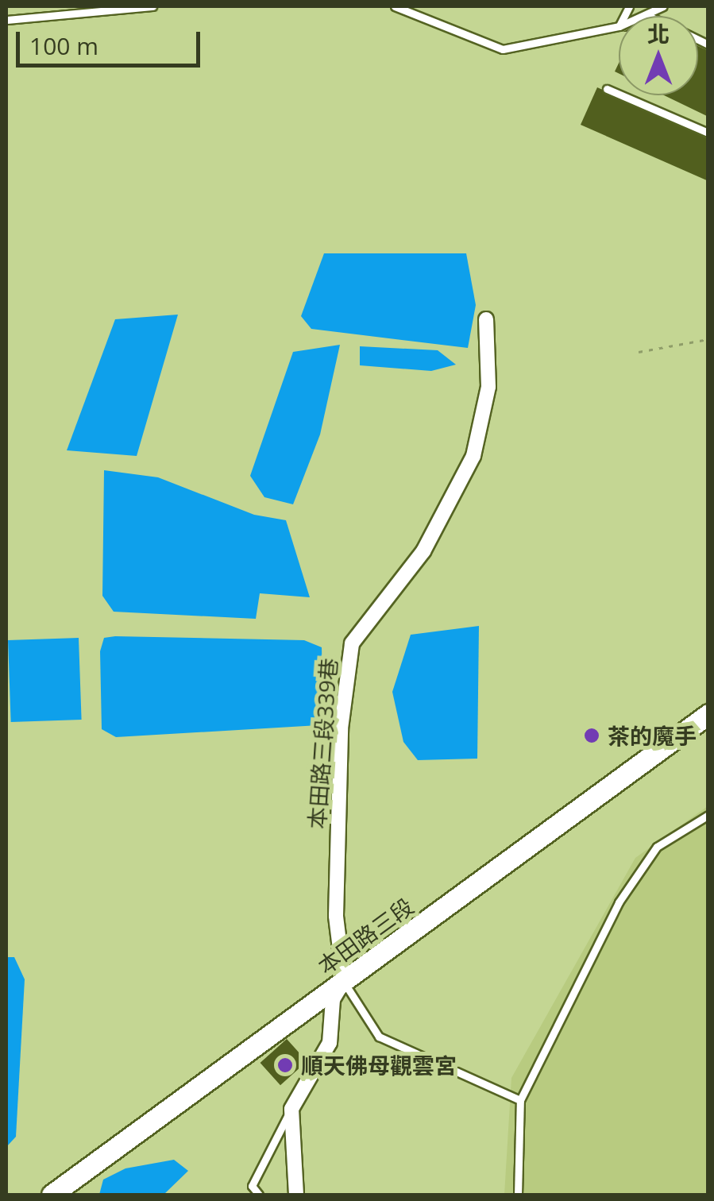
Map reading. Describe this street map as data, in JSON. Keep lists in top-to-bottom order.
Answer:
{
  "streets": {
    "street": ["本田路三段339巷", "本田路三段"]
  },
  "crossings": [
    ["本田路三段339巷", "本田路三段"]
  ],
  "places": ["茶的魔手", "順天佛母觀雲宮"],
  "scale_bar": "100 m",
  "north": "top"
}
